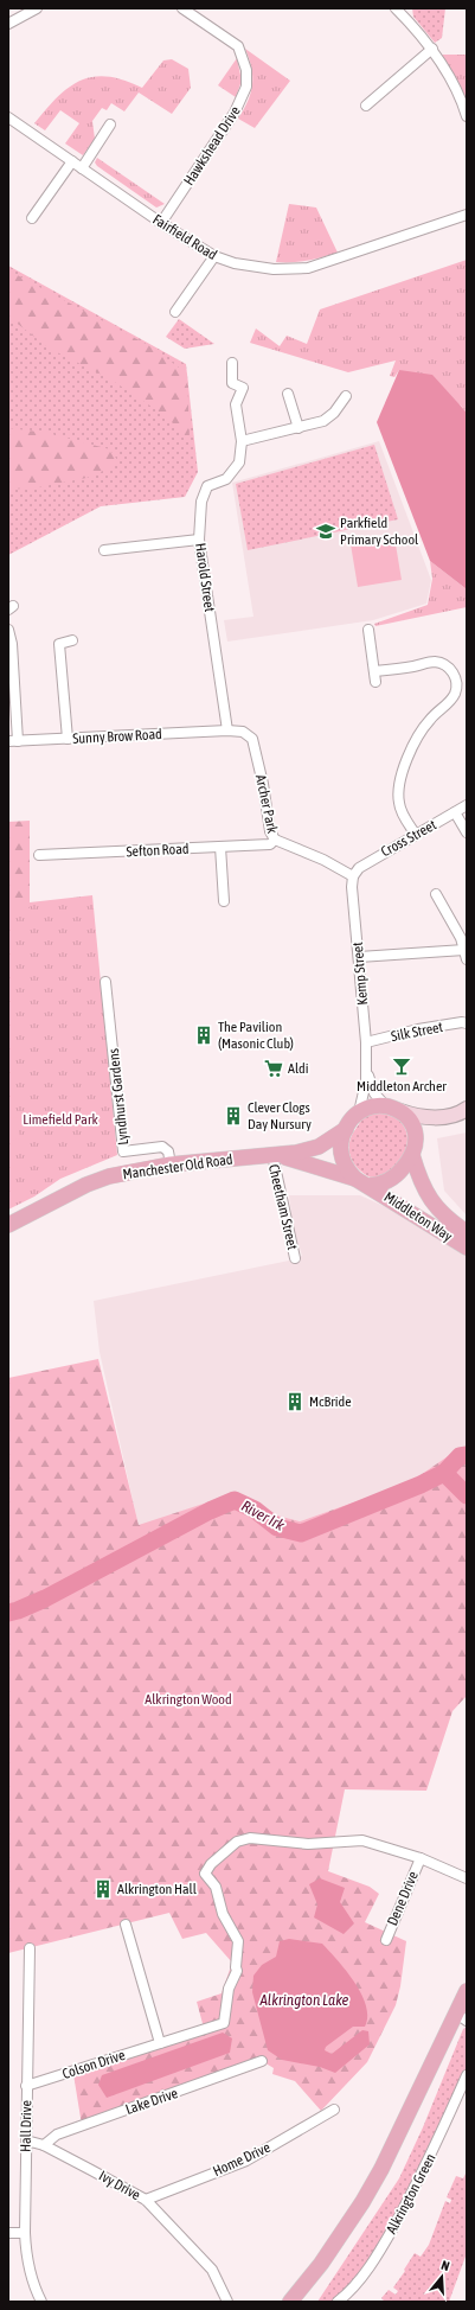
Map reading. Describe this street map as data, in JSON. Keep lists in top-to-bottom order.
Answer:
{
  "streets": {
    "main road": ["Manchester Old Road", "Middleton Way"],
    "street": [
      "Hawkshead Drive",
      "Fairfield Road",
      "Harold Street",
      "Sunny Brow Road",
      "Archer Park",
      "Cross Street",
      "Sefton Road",
      "Kemp Street",
      "Silk Street",
      "Lyndhurst Gardens",
      "Cheetham Street",
      "Dene Drive",
      "Colson Drive",
      "Lake Drive",
      "Hall Drive",
      "Home Drive",
      "Ivy Drive",
      "Alkrington Green"
    ]
  },
  "crossings": [
    ["Hawkshead Drive", "Fairfield Road"],
    ["Harold Street", "Sunny Brow Road"],
    ["Harold Street", "Archer Park"],
    ["Sunny Brow Road", "Archer Park"],
    ["Archer Park", "Cross Street"],
    ["Archer Park", "Sefton Road"],
    ["Archer Park", "Kemp Street"],
    ["Cross Street", "Kemp Street"],
    ["Kemp Street", "Silk Street"],
    ["Kemp Street", "Manchester Old Road"],
    ["Kemp Street", "Middleton Way"],
    ["Lyndhurst Gardens", "Manchester Old Road"],
    ["Manchester Old Road", "Cheetham Street"],
    ["Manchester Old Road", "Middleton Way"],
    ["Dene Drive", "Colson Drive"],
    ["Colson Drive", "Hall Drive"],
    ["Lake Drive", "Ivy Drive"],
    ["Hall Drive", "Ivy Drive"],
    ["Home Drive", "Ivy Drive"]
  ],
  "water": ["River Irk", "Alkrington Lake"],
  "parks": ["Limefield Park", "Alkrington Wood"],
  "places": {
    "school or university": ["Parkfield Primary School"],
    "building": [
      "The Pavilion (Masonic Club)",
      "Clever Clogs Day Nursury",
      "McBride",
      "Alkrington Hall"
    ],
    "bar": ["Middleton Archer"],
    "supermarket": ["Aldi"]
  },
  "north": "top"
}
